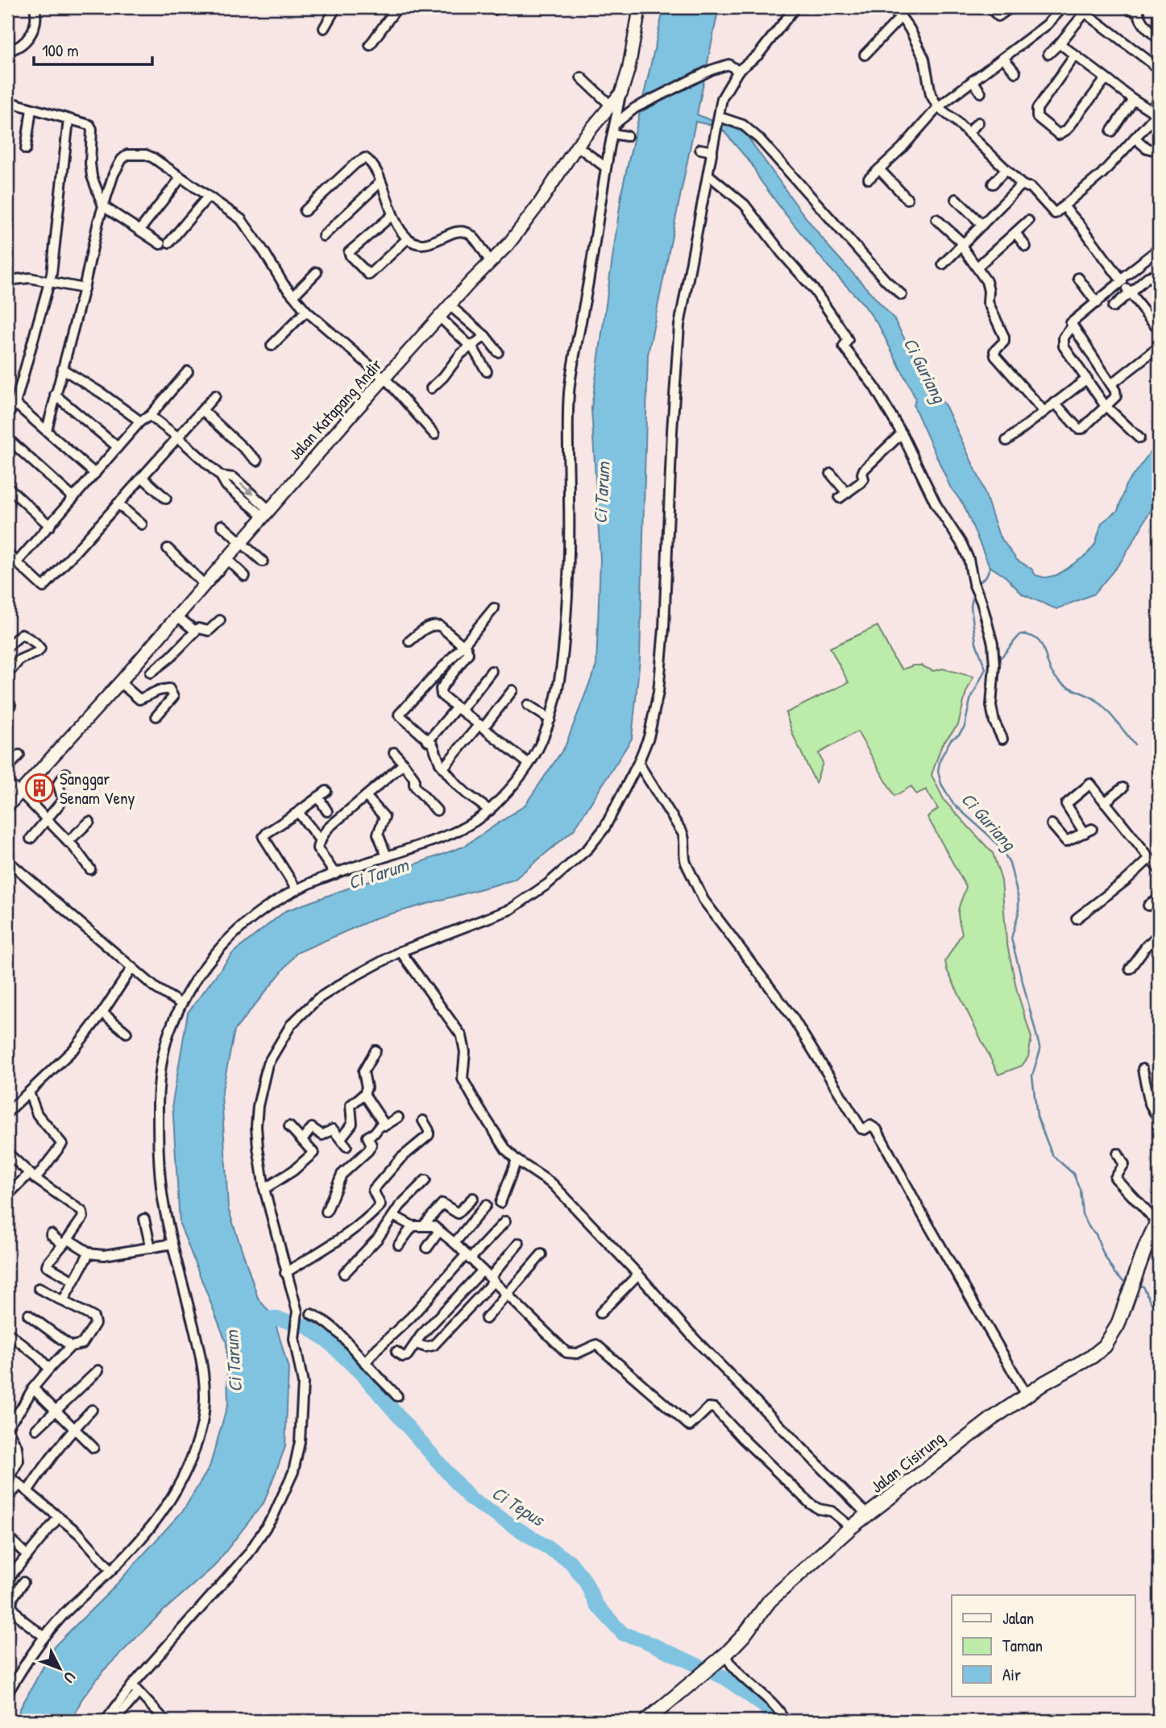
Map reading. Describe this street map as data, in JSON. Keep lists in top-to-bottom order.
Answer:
{
  "streets": {
    "main road": ["Jalan Cisirung"],
    "street": ["Jalan Katapang Andir"]
  },
  "water": ["Ci Guriang", "Ci Tarum", "Ci Tepus"],
  "places": {
    "building": ["Sanggar Senam Veny"]
  },
  "legend": ["Jalan", "Taman", "Air"],
  "scale_bar": "100 m",
  "north": "bottom right"
}
